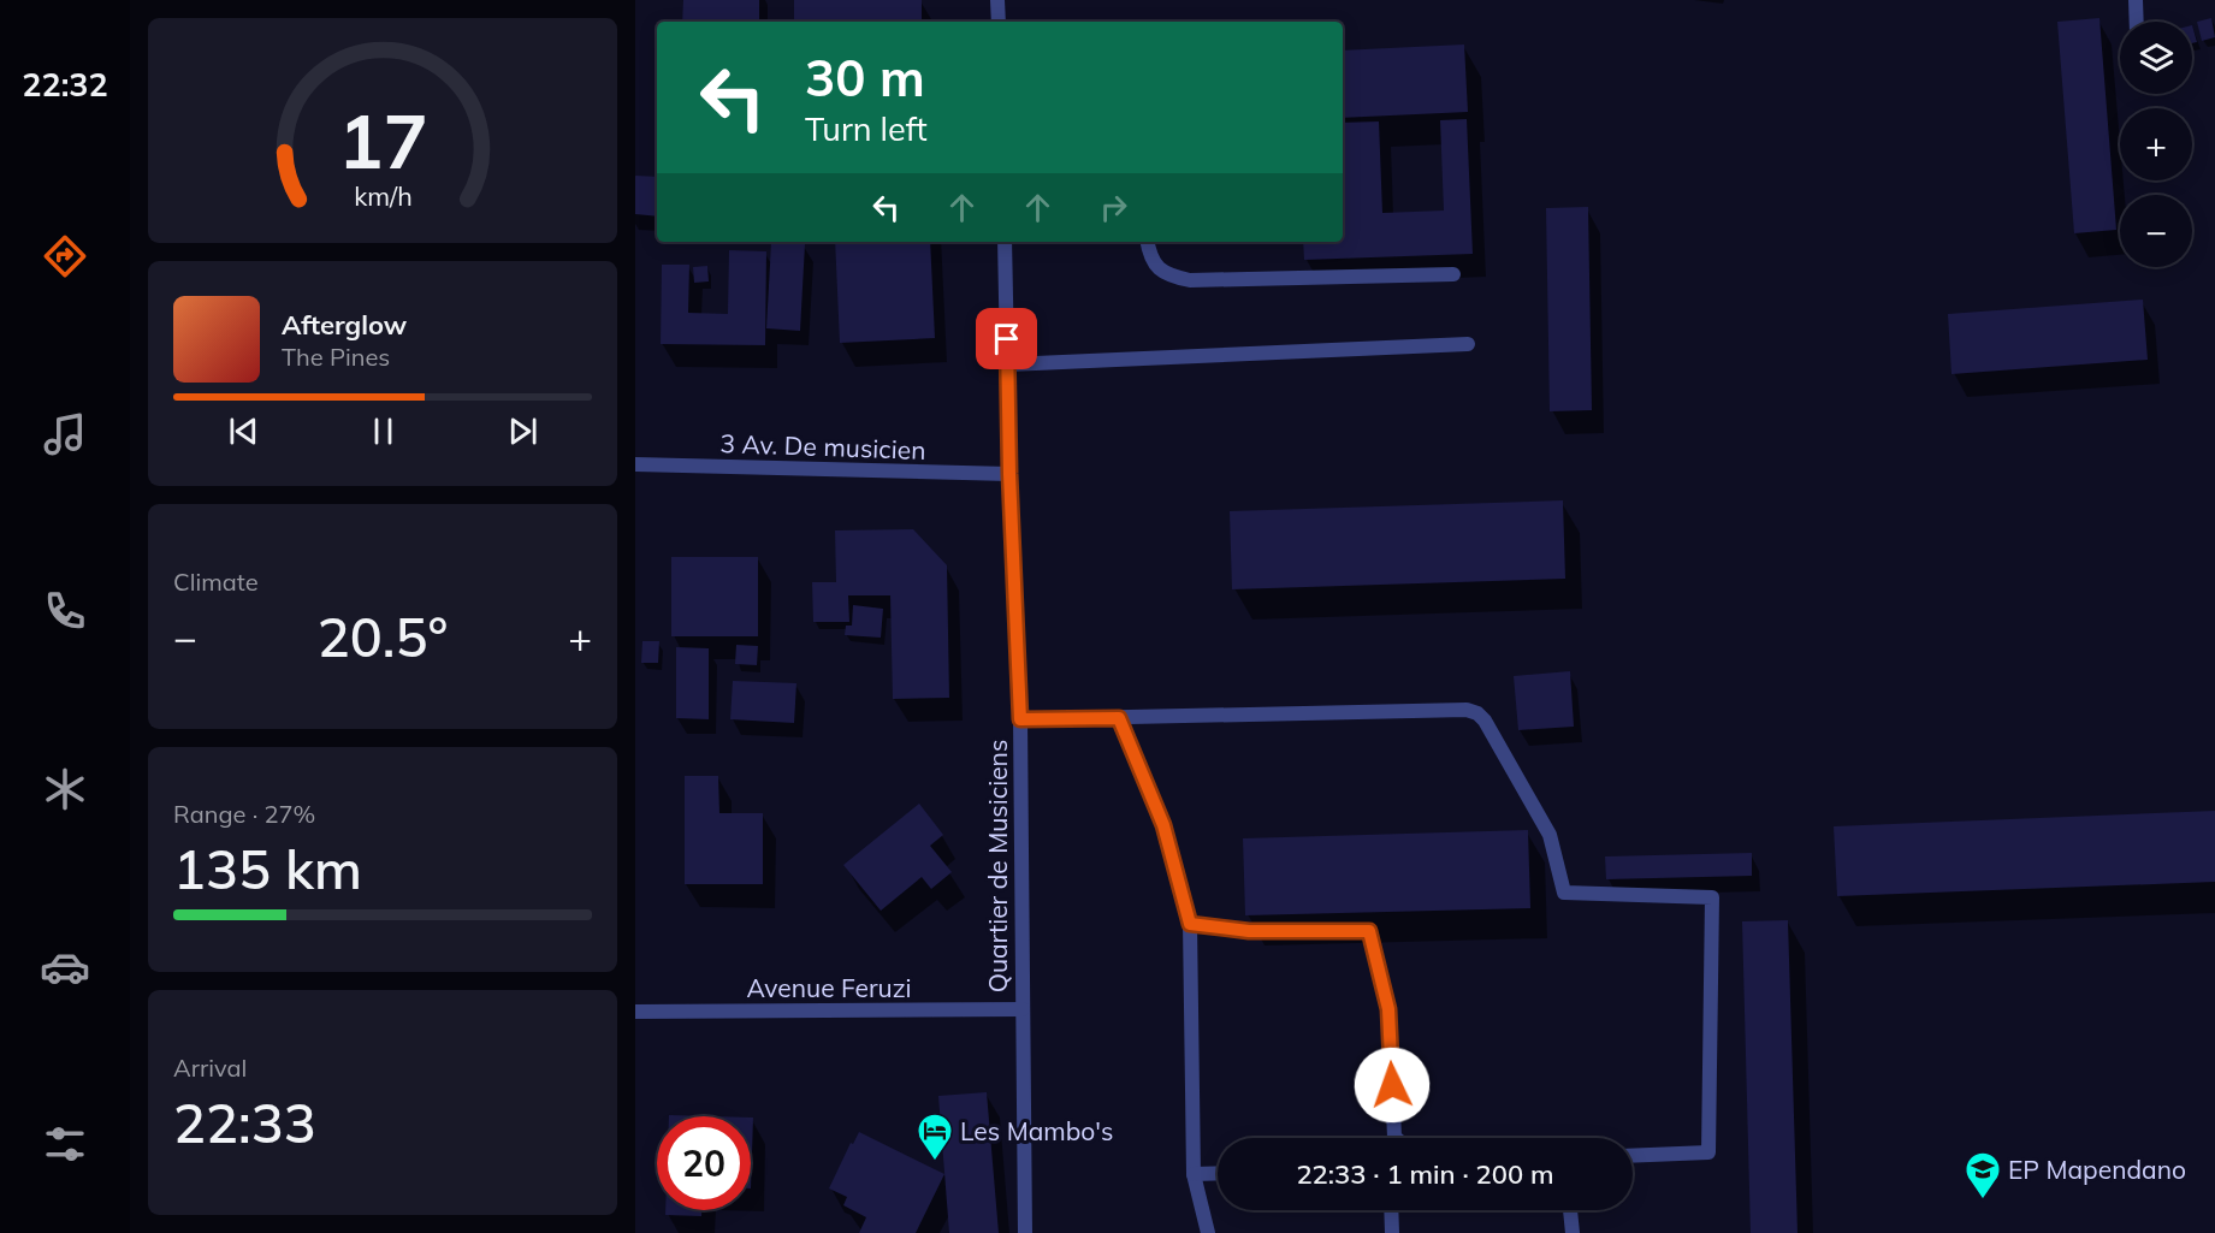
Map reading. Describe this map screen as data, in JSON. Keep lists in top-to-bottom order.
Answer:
{
  "streets": {
    "street": ["3 Av. De musicien", "Quartier de Musiciens", "Avenue Feruzi"]
  },
  "crossings": [
    ["3 Av. De musicien", "Quartier de Musiciens"],
    ["Quartier de Musiciens", "Avenue Feruzi"]
  ],
  "places": {
    "hotel": ["Les Mambo's"],
    "school or university": ["EP Mapendano"]
  },
  "page": {
    "tabs": "22:32",
    "map_buttons": ["+", "−"],
    "turn": ["30 m", "Turn left"],
    "song": ["Afterglow", "The Pines"],
    "tile": [
      "Climate",
      ["Range · 27%", "135 km"],
      ["Arrival", "22:33"]
    ],
    "heat": ["−", "20.5°", "+"],
    "limit": "20",
    "trip": "22:33 · 1 min · 200 m",
    "gauge": ["17", "km/h"]
  }
}
